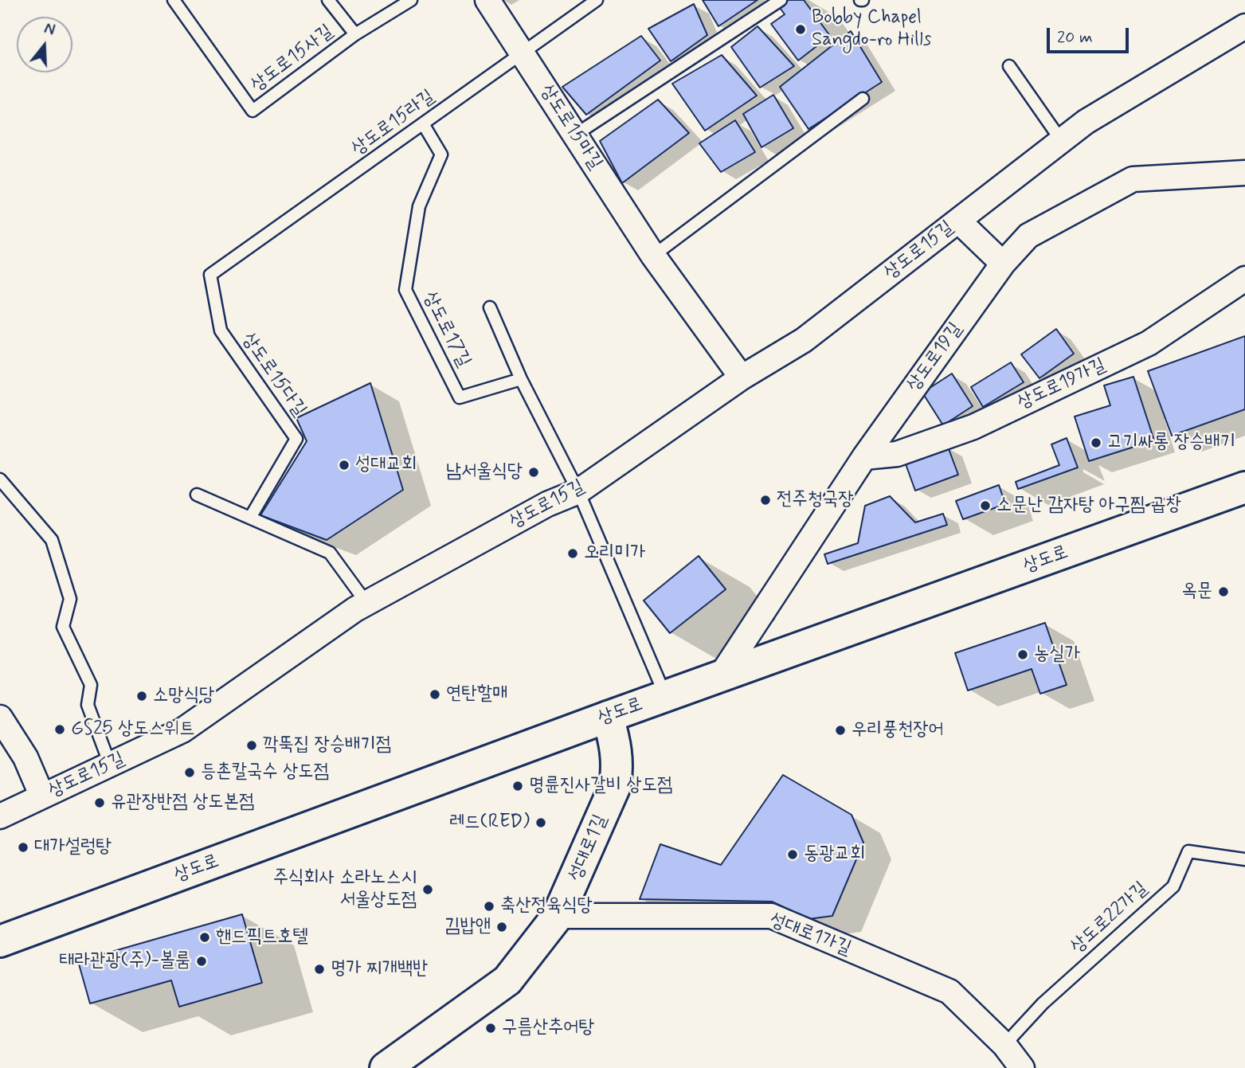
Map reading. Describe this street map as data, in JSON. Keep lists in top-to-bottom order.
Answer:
{
  "streets": {
    "main road": ["상도로", "성대로1길"],
    "street": [
      "상도로15마길",
      "상도로15길",
      "상도로19길",
      "상도로19가길",
      "성대로1가길"
    ],
    "lane": [
      "상도로15사길",
      "상도로15라길",
      "상도로17길",
      "상도로15다길",
      "상도로22가길"
    ]
  },
  "crossings": [
    ["상도로15라길", "상도로15마길"],
    ["상도로15라길", "상도로17길"],
    ["상도로15라길", "상도로15다길"],
    ["상도로15마길", "상도로15길"],
    ["상도로19길", "상도로19가길"],
    ["상도로19길", "상도로"],
    ["상도로", "성대로1길"],
    ["성대로1길", "성대로1가길"],
    ["상도로22가길", "성대로1가길"]
  ],
  "places": [
    "Bobby Chapel Sangdo-ro Hills",
    "고기싸롱 장승배기",
    "성대교회",
    "남서울식당",
    "전주청국장",
    "소문난 감자탕 아구찜 곱창",
    "오리미가",
    "옥문",
    "농실가",
    "연탄할매",
    "소망식당",
    "GS25 상도스위트",
    "우리풍천장어",
    "깍뚝집 장승배기점",
    "등촌칼국수 상도점",
    "명륜진사갈비 상도점",
    "유관장반점 상도본점",
    "레드(RED)",
    "대가설렁탕",
    "동광교회",
    "주식회사 소라노스시 서울상도점",
    "축산정육식당",
    "김밥앤",
    "핸드픽트호텔",
    "태라관광(주)-볼룸",
    "명가 찌개백반",
    "구름산추어탕"
  ],
  "scale_bar": "20 m",
  "north": "top"
}
